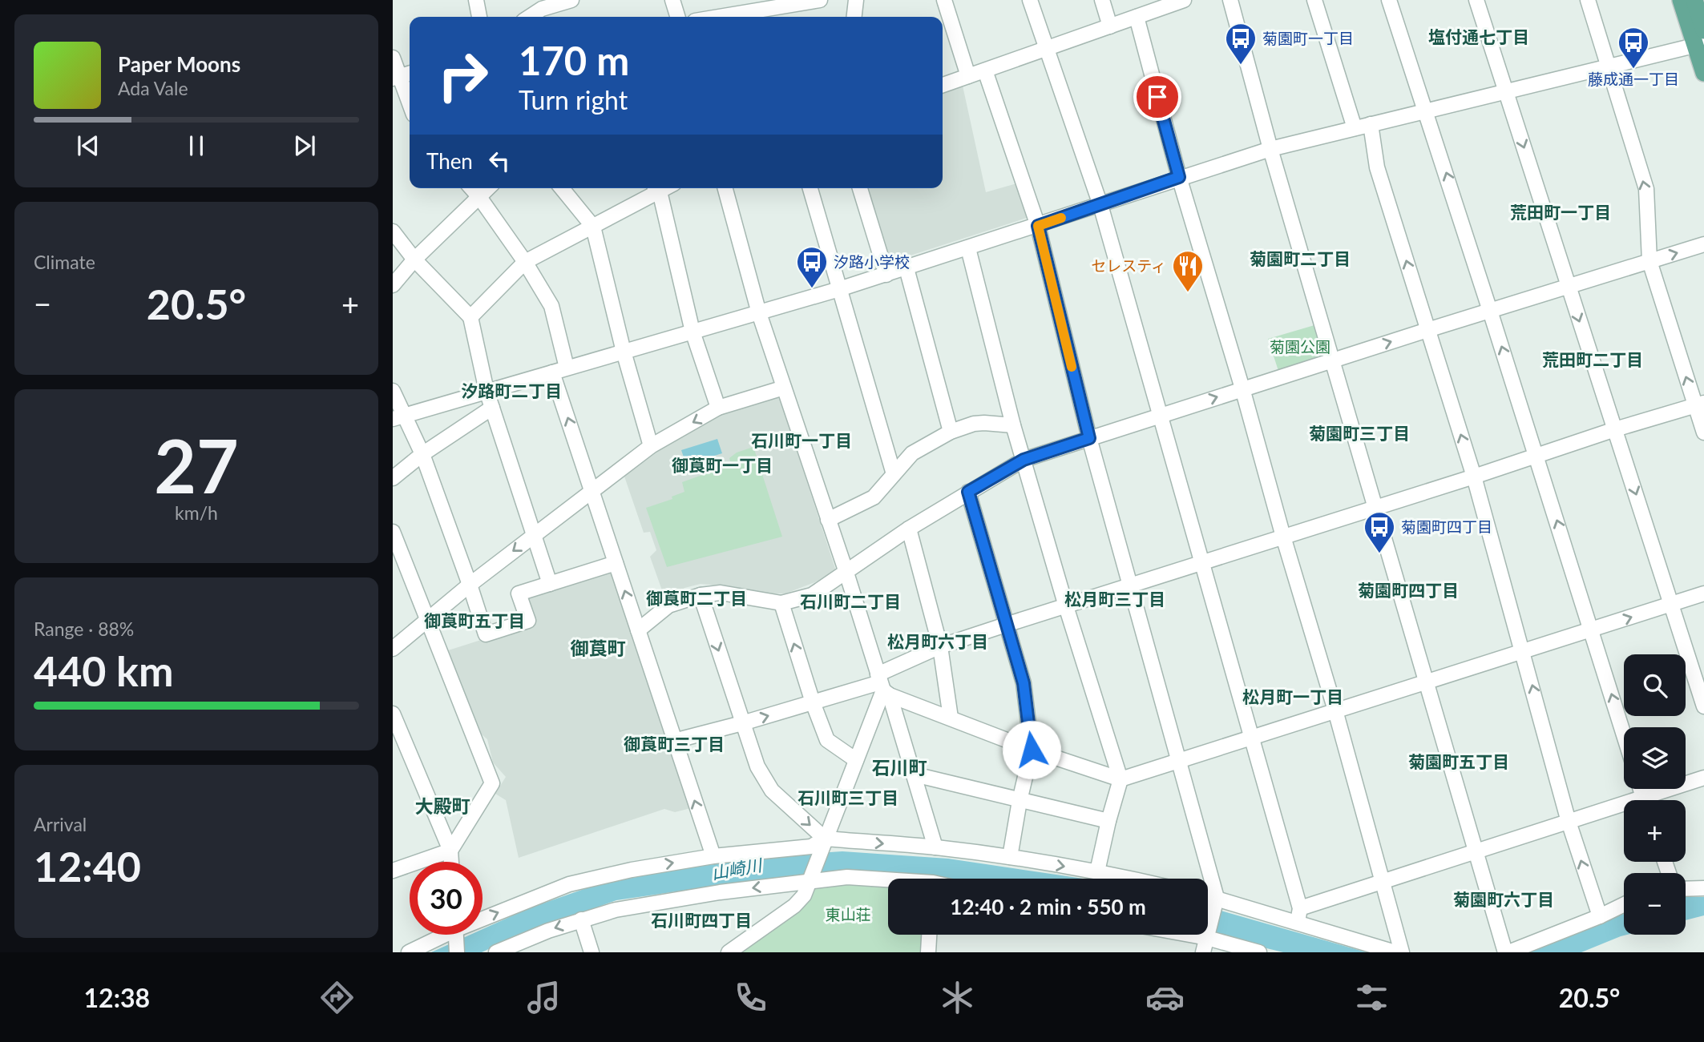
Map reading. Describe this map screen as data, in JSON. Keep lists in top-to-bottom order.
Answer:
{
  "districts": [
    "塩付通七丁目",
    "荒田町一丁目",
    "菊園町二丁目",
    "荒田町二丁目",
    "汐路町二丁目",
    "菊園町三丁目",
    "石川町一丁目",
    "御莨町一丁目",
    "菊園町四丁目",
    "御莨町二丁目",
    "松月町三丁目",
    "石川町二丁目",
    "御莨町五丁目",
    "松月町六丁目",
    "御莨町",
    "松月町一丁目",
    "御莨町三丁目",
    "菊園町五丁目",
    "石川町",
    "石川町三丁目",
    "大殿町",
    "菊園町六丁目",
    "石川町四丁目"
  ],
  "water": ["山崎川"],
  "parks": ["菊園公園", "東山荘"],
  "places": {
    "bus stop": [
      "菊園町一丁目",
      "藤成通一丁目",
      "汐路小学校",
      "菊園町四丁目"
    ],
    "restaurant": ["セレスティ"]
  },
  "page": {
    "turn": ["170 m", "Turn right"],
    "song": ["Paper Moons", "Ada Vale"],
    "then": "Then",
    "tile": [
      "Climate",
      ["27", "km/h"],
      ["Range · 88%", "440 km"],
      ["Arrival", "12:40"]
    ],
    "heat": ["−", "20.5°", "+"],
    "map_buttons": ["+", "−"],
    "limit": "30",
    "trip": "12:40 · 2 min · 550 m",
    "tabs": ["12:38", "20.5°"]
  }
}
